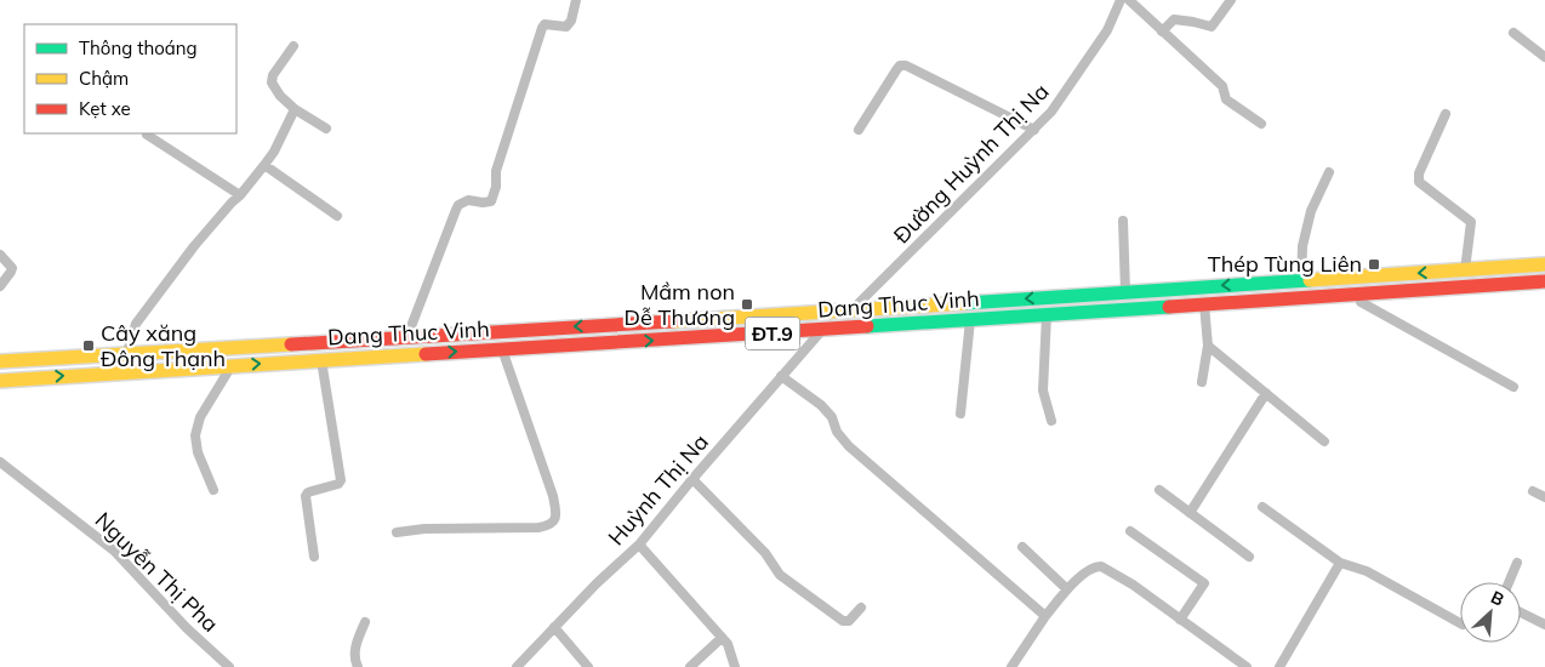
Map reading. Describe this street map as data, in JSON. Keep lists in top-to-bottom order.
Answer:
{
  "streets": {
    "main road": ["Dang Thuc Vinh", "ĐT.9"],
    "street": ["Đường Huỳnh Thị Na", "Huỳnh Thị Na", "Nguyễn Thị Pha"]
  },
  "crossings": [
    ["Đường Huỳnh Thị Na", "Dang Thuc Vinh"],
    ["Dang Thuc Vinh", "Huỳnh Thị Na"]
  ],
  "places": {
    "transit": ["Thép Tùng Liên", "Mầm non Dễ Thương", "Cây xăng Đông Thạnh"]
  },
  "legend": ["Thông thoáng", "Chậm", "Kẹt xe"],
  "north": "top right"
}
